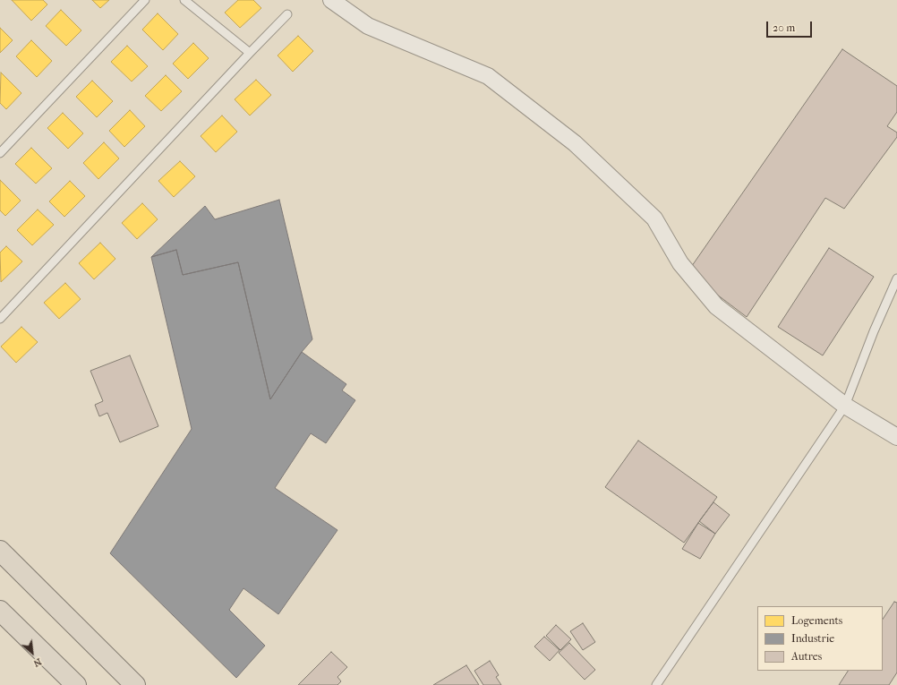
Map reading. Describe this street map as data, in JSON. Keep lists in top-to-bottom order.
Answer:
{
  "legend": ["Logements", "Industrie", "Autres"],
  "scale_bar": "20 m",
  "north": "bottom right"
}
